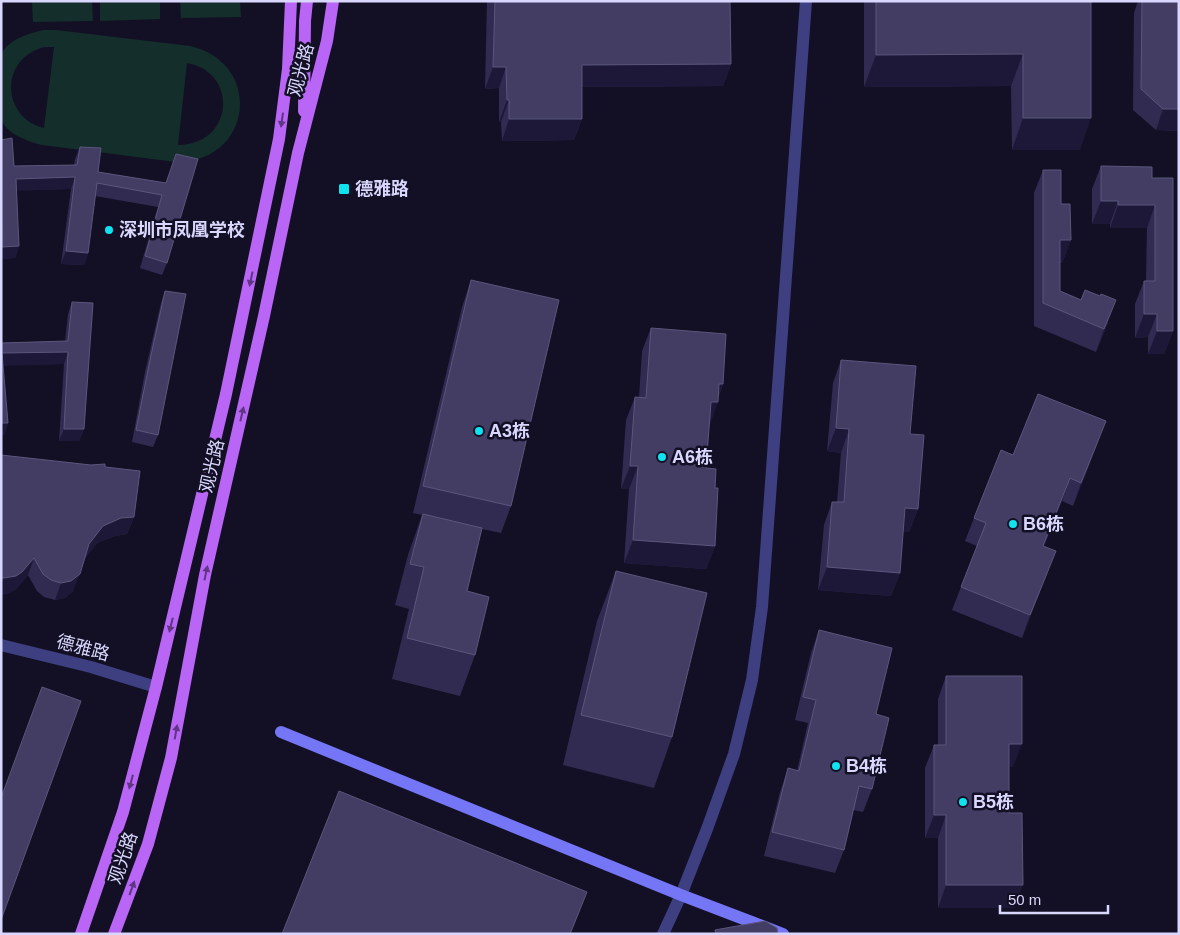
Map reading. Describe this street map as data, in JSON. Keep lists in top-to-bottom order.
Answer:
{
  "streets": {
    "main road": ["观光路"],
    "street": ["德雅路"]
  },
  "crossings": [
    ["观光路", "德雅路"]
  ],
  "places": {
    "transit": ["德雅路"],
    "other": [
      "深圳市凤凰学校",
      "A3栋",
      "A6栋",
      "B6栋",
      "B4栋",
      "B5栋"
    ]
  },
  "scale_bar": "50 m"
}
